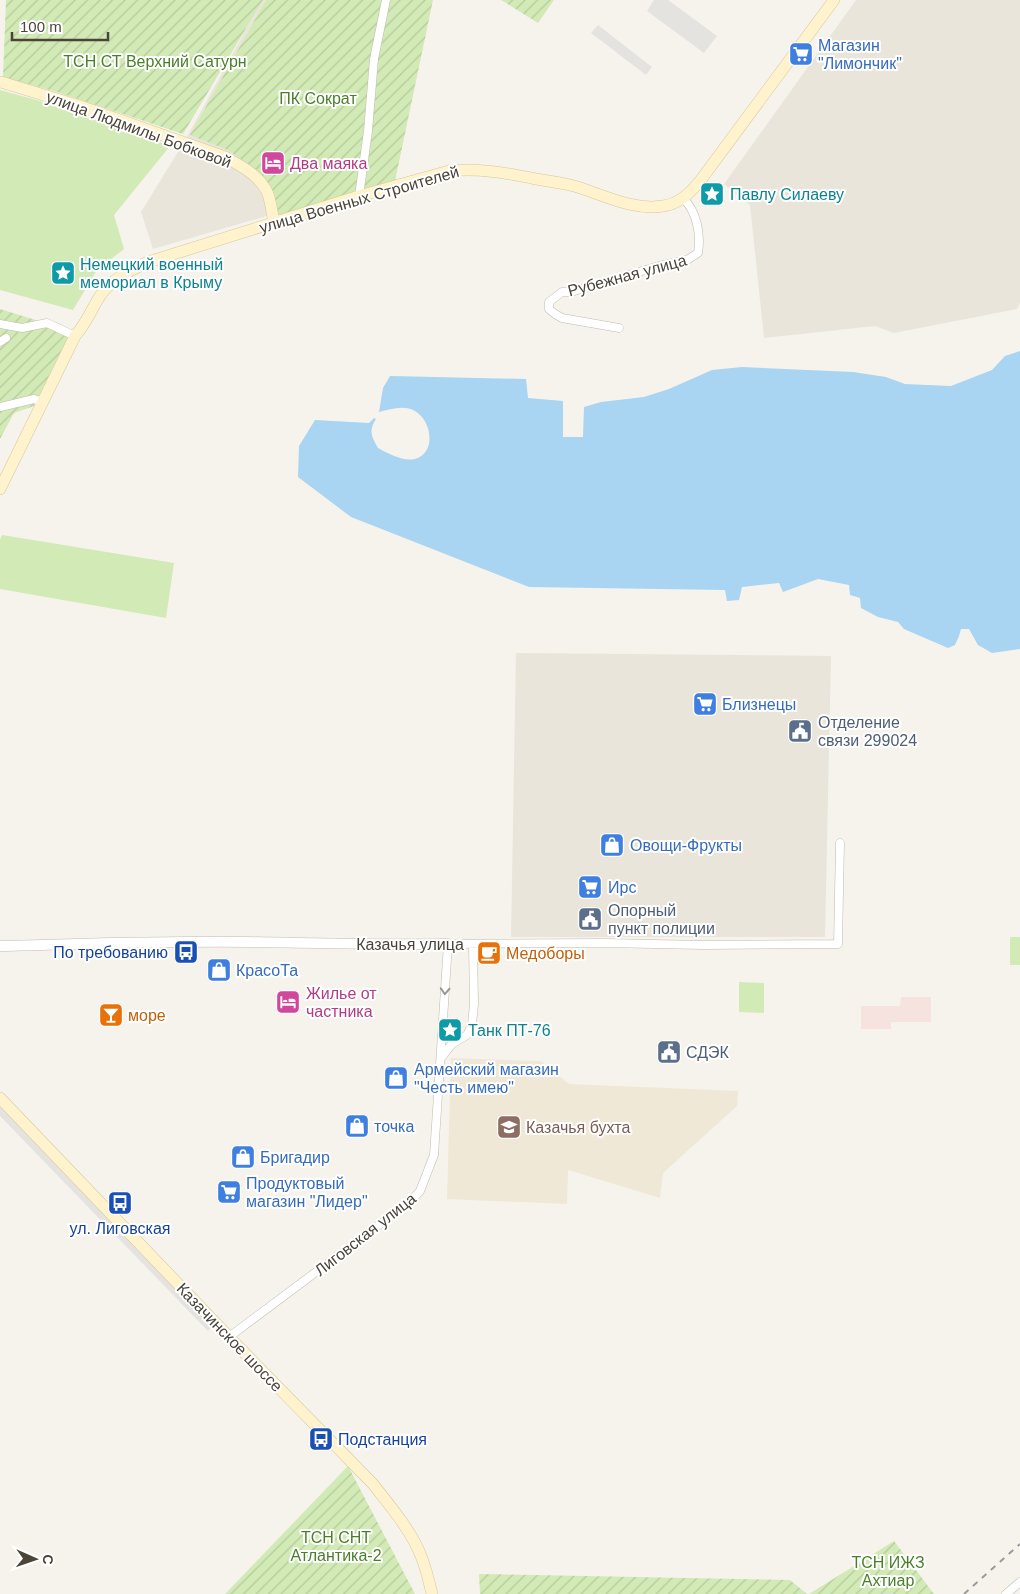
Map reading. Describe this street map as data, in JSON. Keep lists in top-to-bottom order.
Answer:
{
  "streets": {
    "main road": ["улица Людмилы Бобковой", "улица Военных Строителей", "Казачинское шоссе"],
    "street": ["Рубежная улица", "Казачья улица", "Лиговская улица"]
  },
  "crossings": [
    ["улица Людмилы Бобковой", "улица Военных Строителей"],
    ["улица Военных Строителей", "Рубежная улица"],
    ["Казачья улица", "Лиговская улица"],
    ["Лиговская улица", "Казачинское шоссе"]
  ],
  "parks": [
    "ТСН СТ Верхний Сатурн",
    "ПК Сократ",
    "ТСН СНТ Атлантика-2",
    "ТСН ИЖЗ Ахтиар"
  ],
  "places": {
    "supermarket": [
      "Магазин \"Лимончик\"",
      "Близнецы",
      "Ирс",
      "Продуктовый магазин \"Лидер\""
    ],
    "hotel": ["Два маяка", "Жилье от частника"],
    "place": ["Павлу Силаеву", "Немецкий военный мемориал в Крыму", "Танк ПТ-76"],
    "public building": ["Отделение связи 299024", "Опорный пункт полиции", "СДЭК"],
    "shop": [
      "Овощи-Фрукты",
      "КрасоТа",
      "Армейский магазин \"Честь имею\"",
      "точка",
      "Бригадир"
    ],
    "bus stop": ["По требованию", "ул. Лиговская", "Подстанция"],
    "cafe": ["Медоборы"],
    "bar": ["море"],
    "school or university": ["Казачья бухта"]
  },
  "scale_bar": "100 m",
  "north": "right"
}
